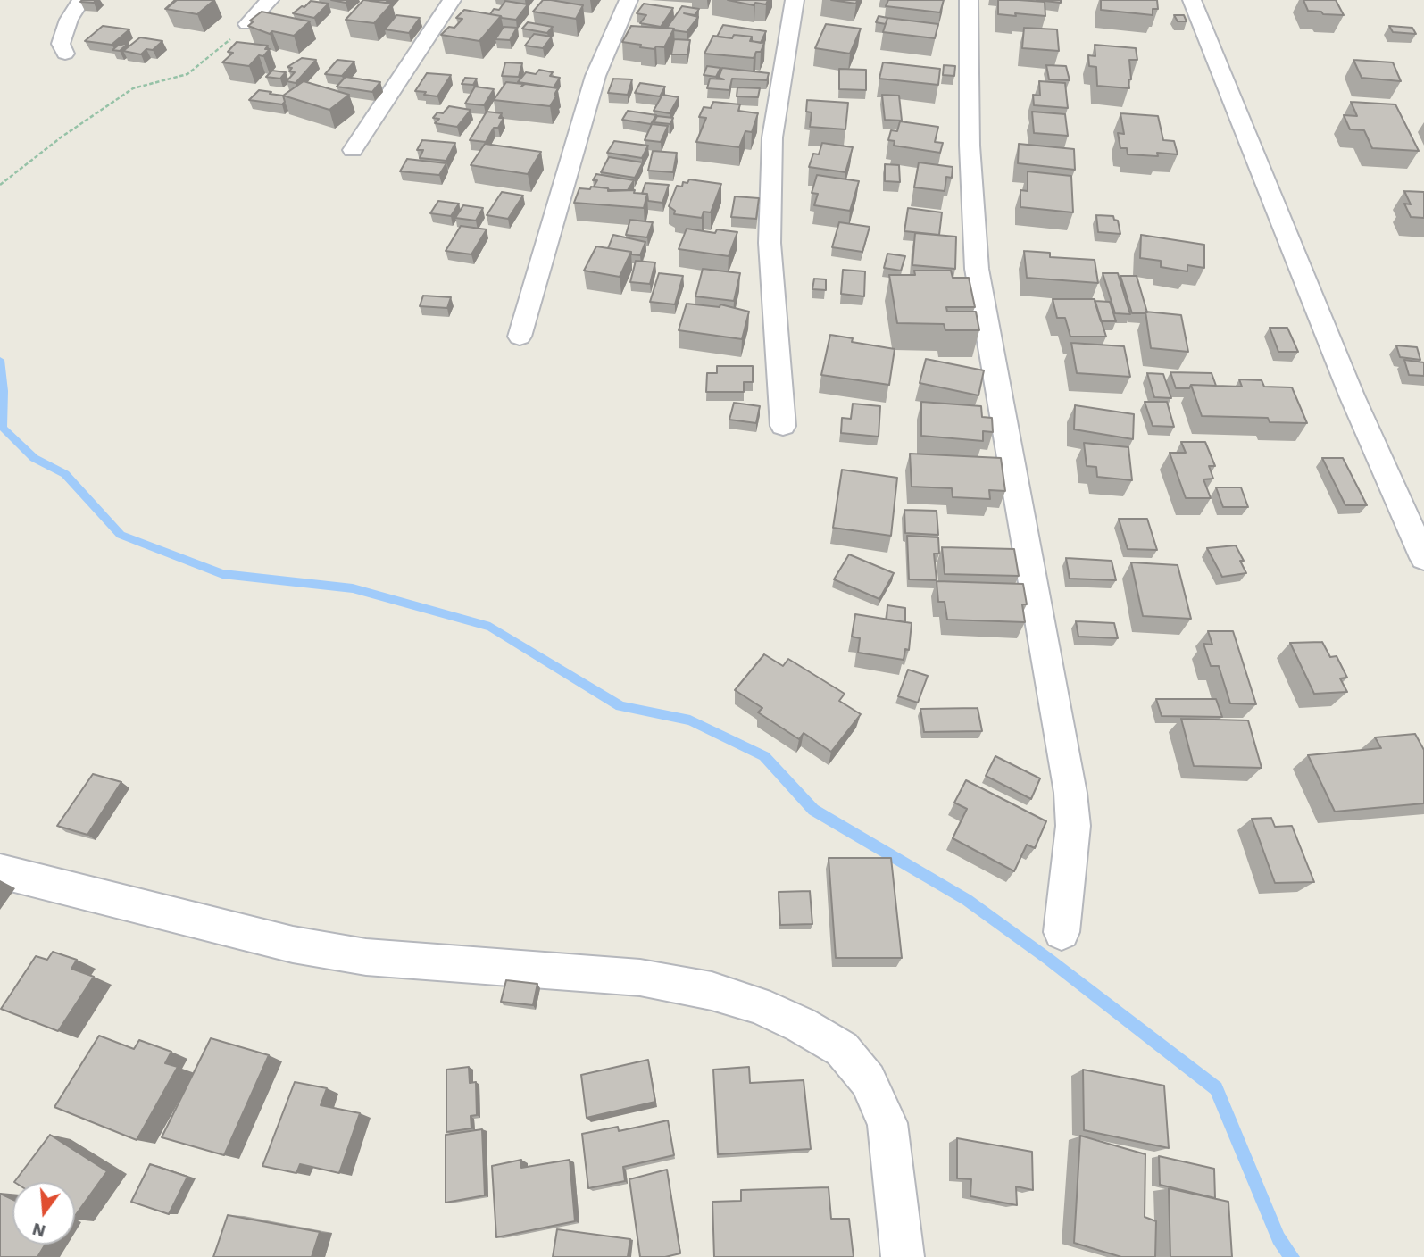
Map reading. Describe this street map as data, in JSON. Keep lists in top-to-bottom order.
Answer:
{
  "north": "bottom"
}
